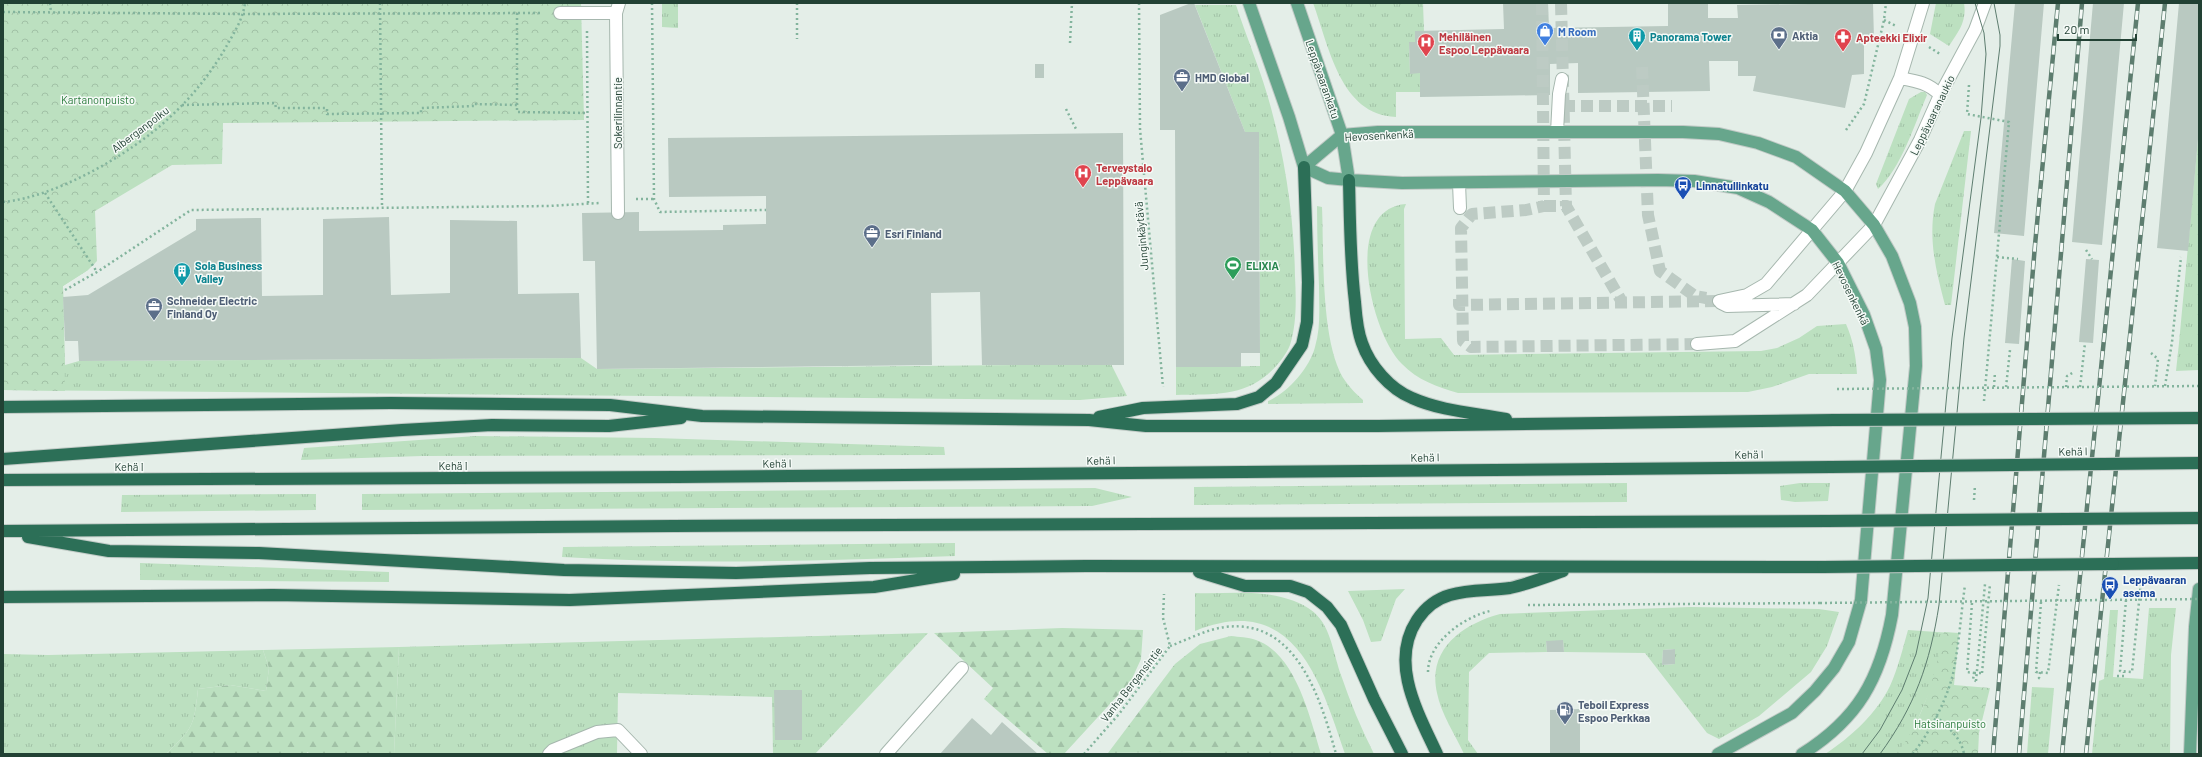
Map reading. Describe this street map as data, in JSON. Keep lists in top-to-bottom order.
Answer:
{
  "streets": {
    "highway": ["Kehä I"],
    "main road": ["Leppävaarankatu", "Hevosenkenkä"],
    "street": ["Sokerilinnantie", "Leppävaaranaukio"],
    "path": ["Alberganpolku", "Junginkäytävä", "Vanha Bergansintie"]
  },
  "crossings": [
    ["Leppävaarankatu", "Hevosenkenkä"],
    ["Leppävaaranaukio", "Hevosenkenkä"]
  ],
  "parks": ["Kartanonpuisto", "Hatsinanpuisto"],
  "places": {
    "shop": ["M Room"],
    "bank": ["Aktia"],
    "building": ["Panorama Tower", "Sola Business Valley"],
    "pharmacy": ["Apteekki Elixir"],
    "hospital": ["Mehiläinen Espoo Leppävaara", "Terveystalo Leppävaara"],
    "office": ["HMD Global", "Esri Finland", "Schneider Electric Finland Oy"],
    "bus stop": ["Linnatullinkatu", "Leppävaaran asema"],
    "sports": ["ELIXIA"],
    "fuel station": ["Teboil Express Espoo Perkkaa"]
  },
  "scale_bar": "20 m"
}
